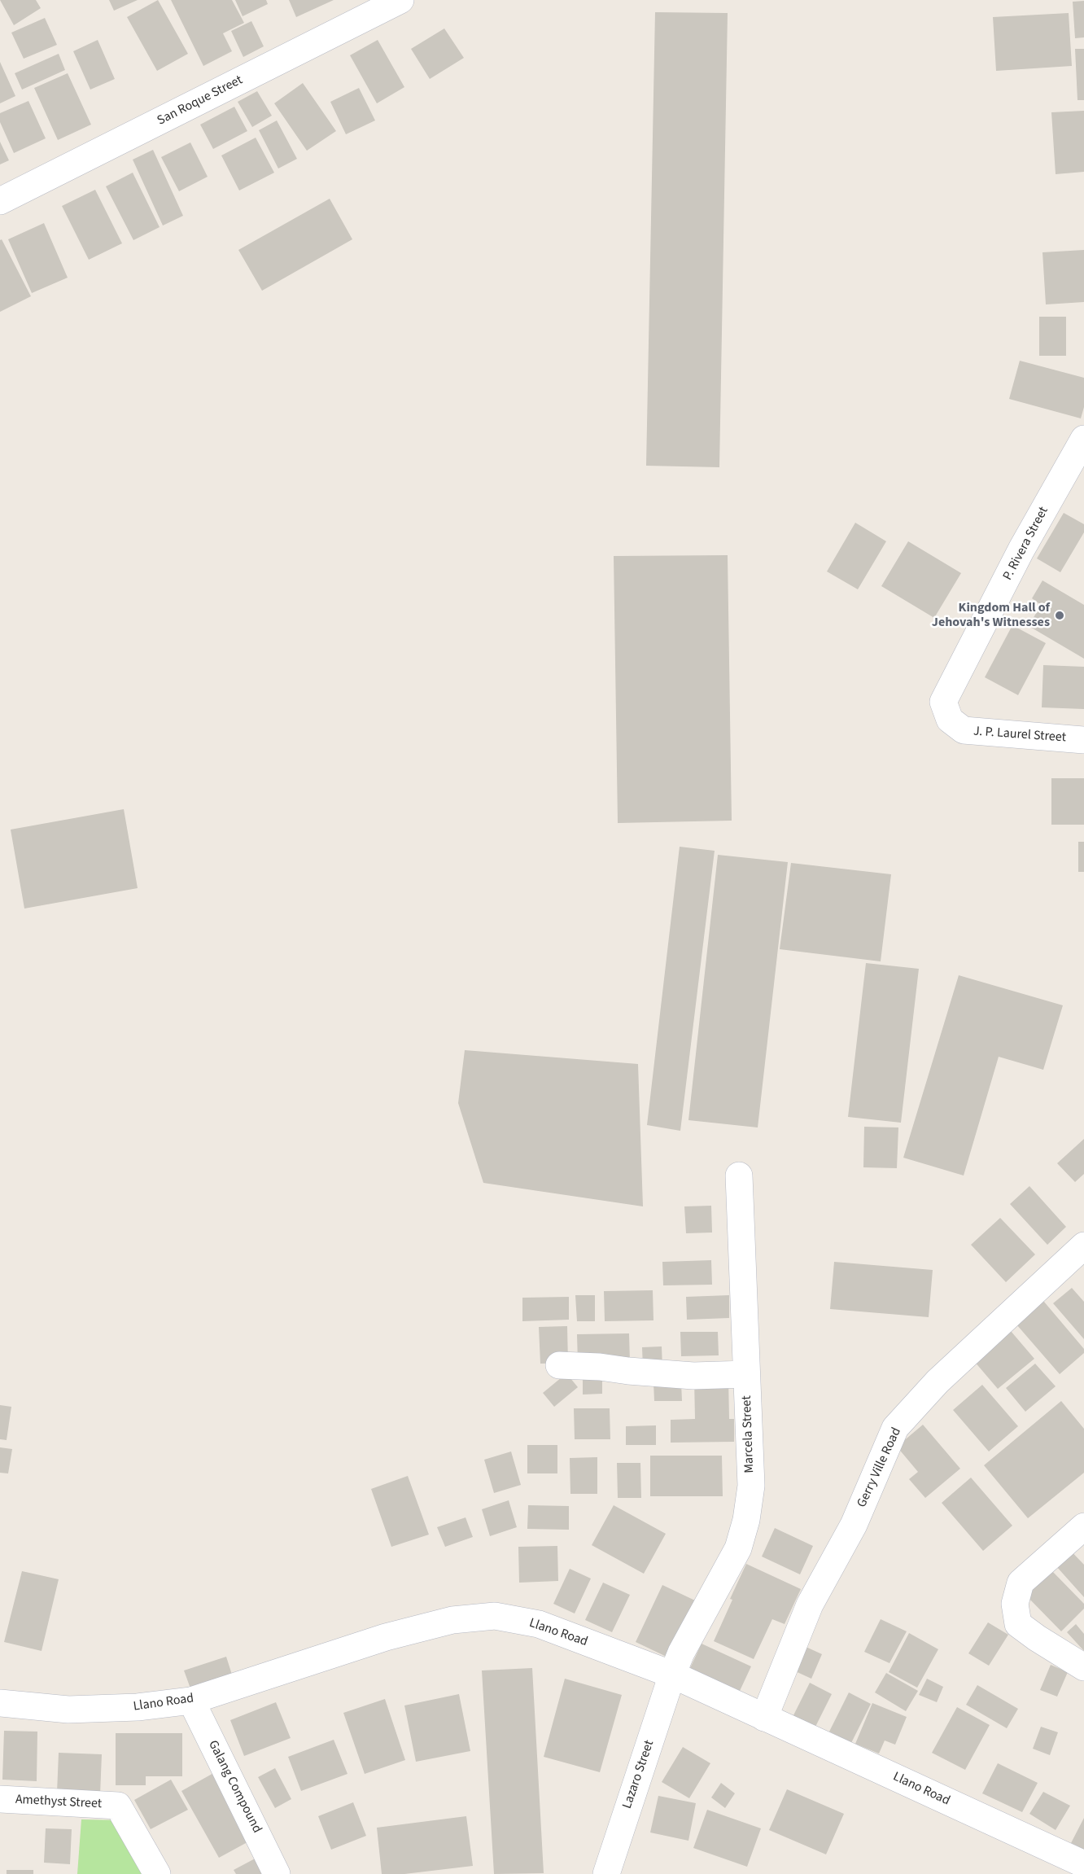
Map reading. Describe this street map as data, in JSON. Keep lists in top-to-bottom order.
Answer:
{
  "streets": {
    "street": [
      "San Roque Street",
      "P. Rivera Street",
      "J. P. Laurel Street",
      "Marcela Street",
      "Gerry Ville Road",
      "Llano Road",
      "Lazaro Street",
      "Galang Compound",
      "Amethyst Street"
    ]
  },
  "crossings": [
    ["P. Rivera Street", "J. P. Laurel Street"],
    ["Marcela Street", "Llano Road"],
    ["Marcela Street", "Lazaro Street"],
    ["Gerry Ville Road", "Llano Road"],
    ["Llano Road", "Lazaro Street"],
    ["Llano Road", "Galang Compound"]
  ],
  "places": ["Kingdom Hall of Jehovah's Witnesses"]
}
